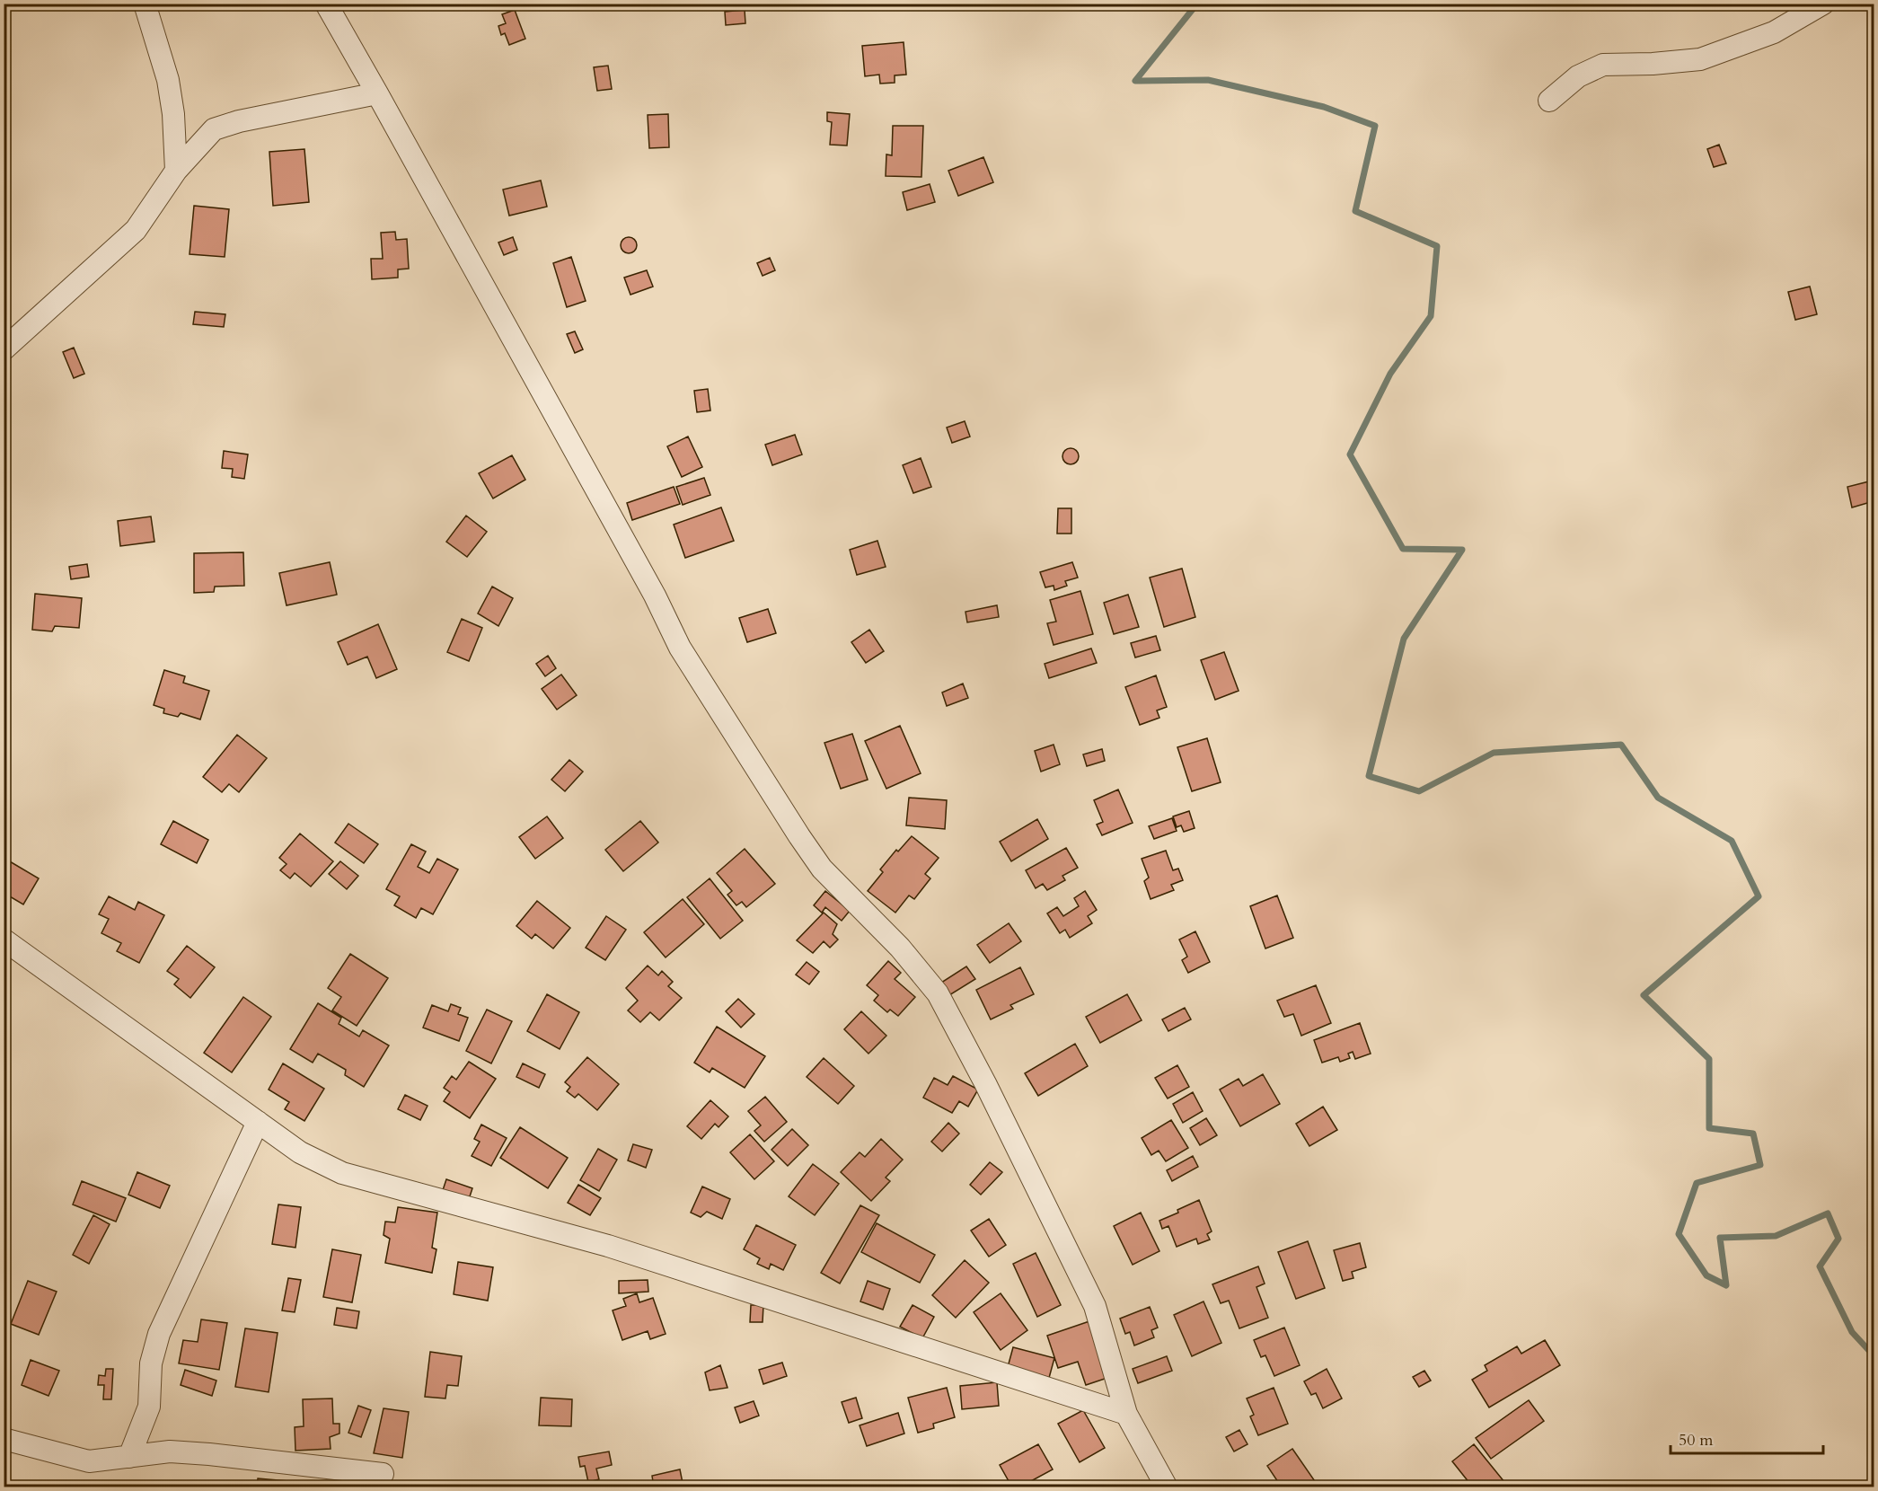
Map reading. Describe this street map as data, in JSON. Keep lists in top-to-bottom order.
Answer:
{
  "scale_bar": "50 m"
}
